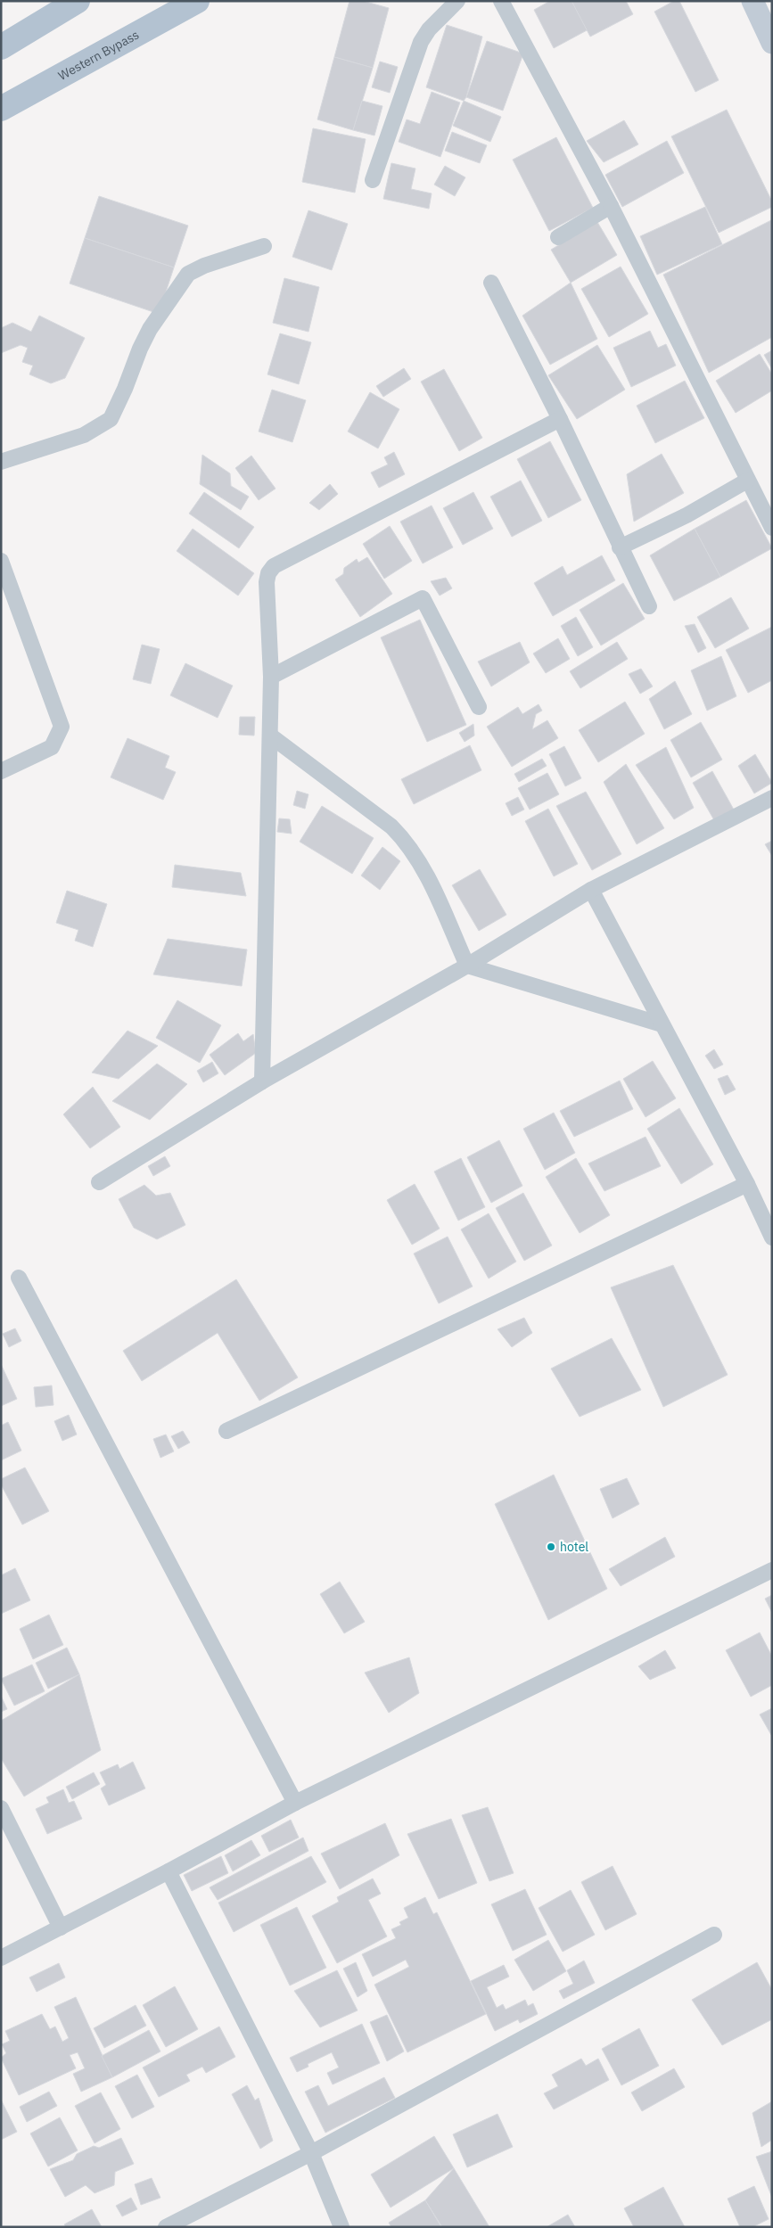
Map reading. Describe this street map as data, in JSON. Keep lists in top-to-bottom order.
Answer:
{
  "streets": {
    "main road": ["Western Bypass"]
  },
  "places": ["hotel"]
}
